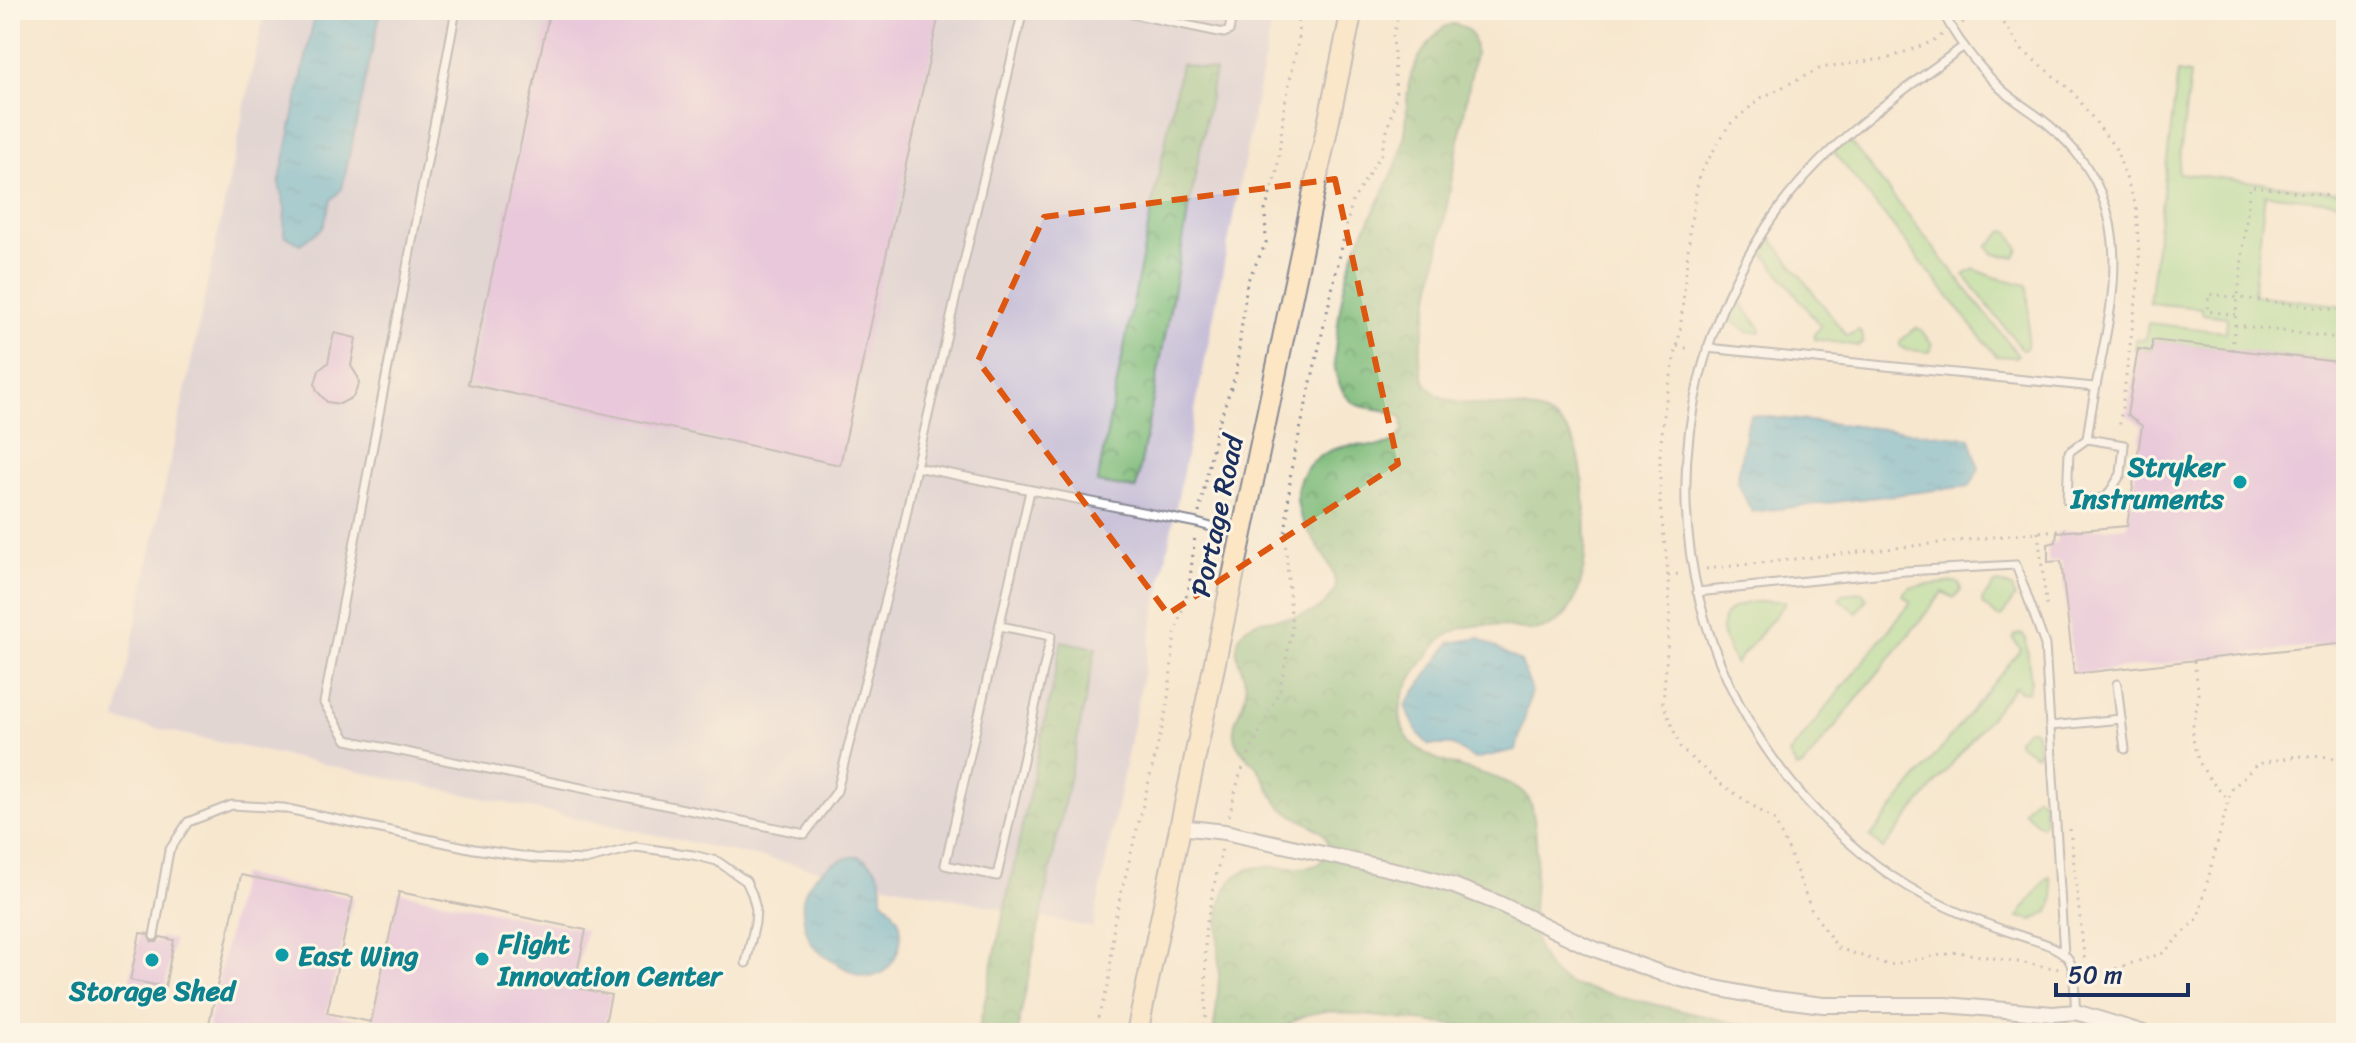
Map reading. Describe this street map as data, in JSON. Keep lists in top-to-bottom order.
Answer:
{
  "streets": {
    "main road": ["Portage Road"]
  },
  "places": [
    "Stryker Instruments",
    "East Wing",
    "Flight Innovation Center",
    "Storage Shed"
  ],
  "scale_bar": "50 m"
}
